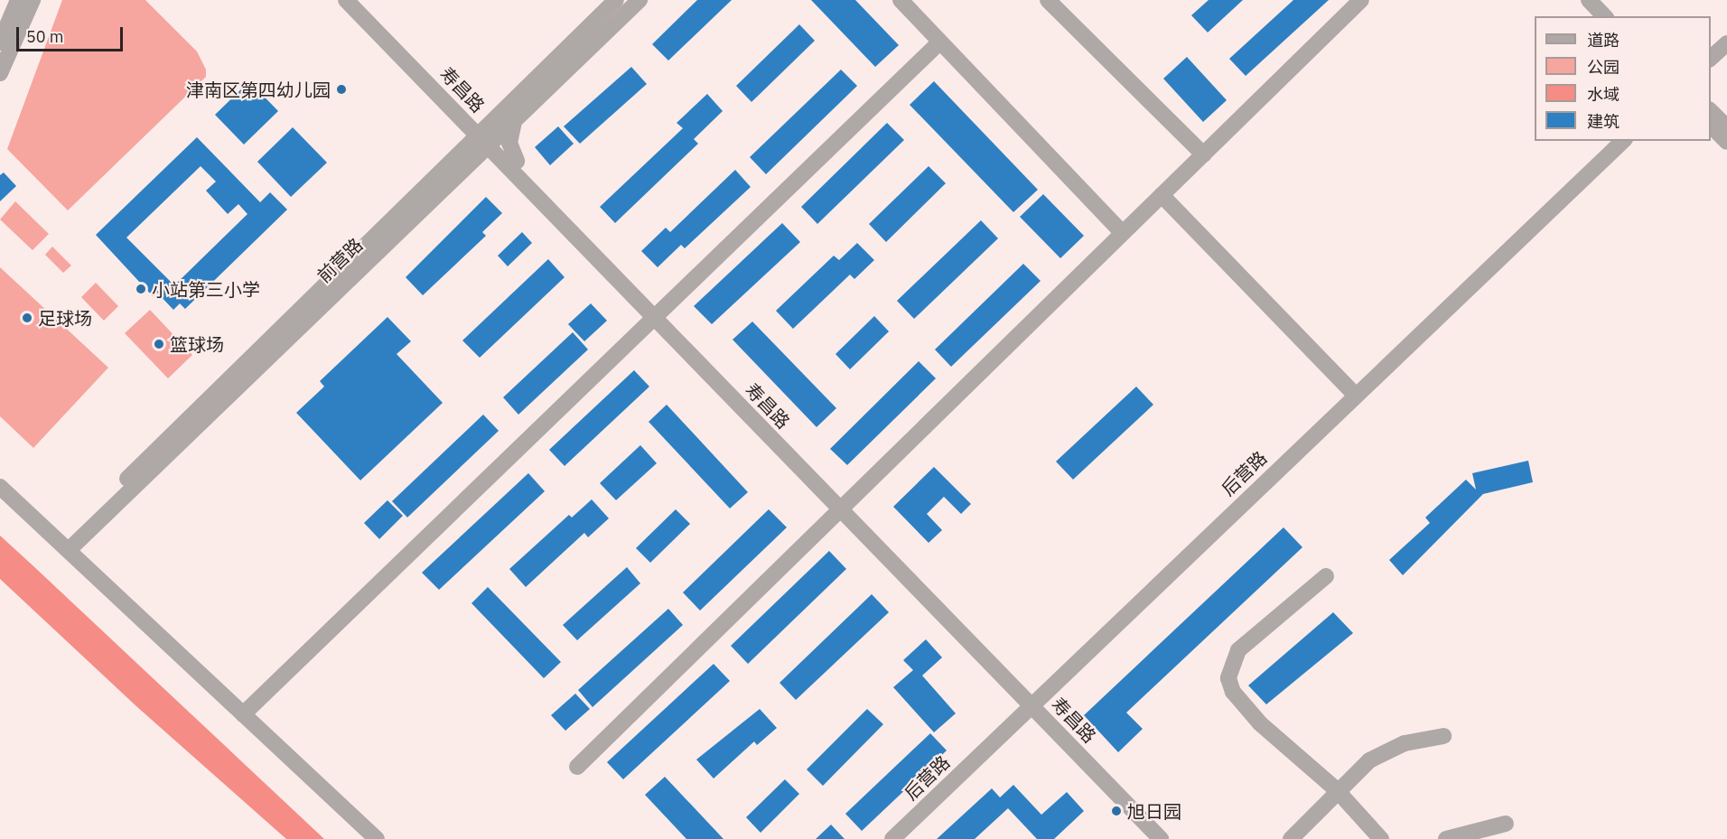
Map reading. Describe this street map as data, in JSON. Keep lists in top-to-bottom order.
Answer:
{
  "streets": {
    "street": ["寿昌路", "前营路", "后营路"]
  },
  "crossings": [
    ["寿昌路", "前营路"],
    ["寿昌路", "后营路"]
  ],
  "places": [
    "津南区第四幼儿园",
    "小站第三小学",
    "足球场",
    "篮球场",
    "旭日园"
  ],
  "legend": [
    "道路",
    "公园",
    "水域",
    "建筑"
  ],
  "scale_bar": "50 m"
}
